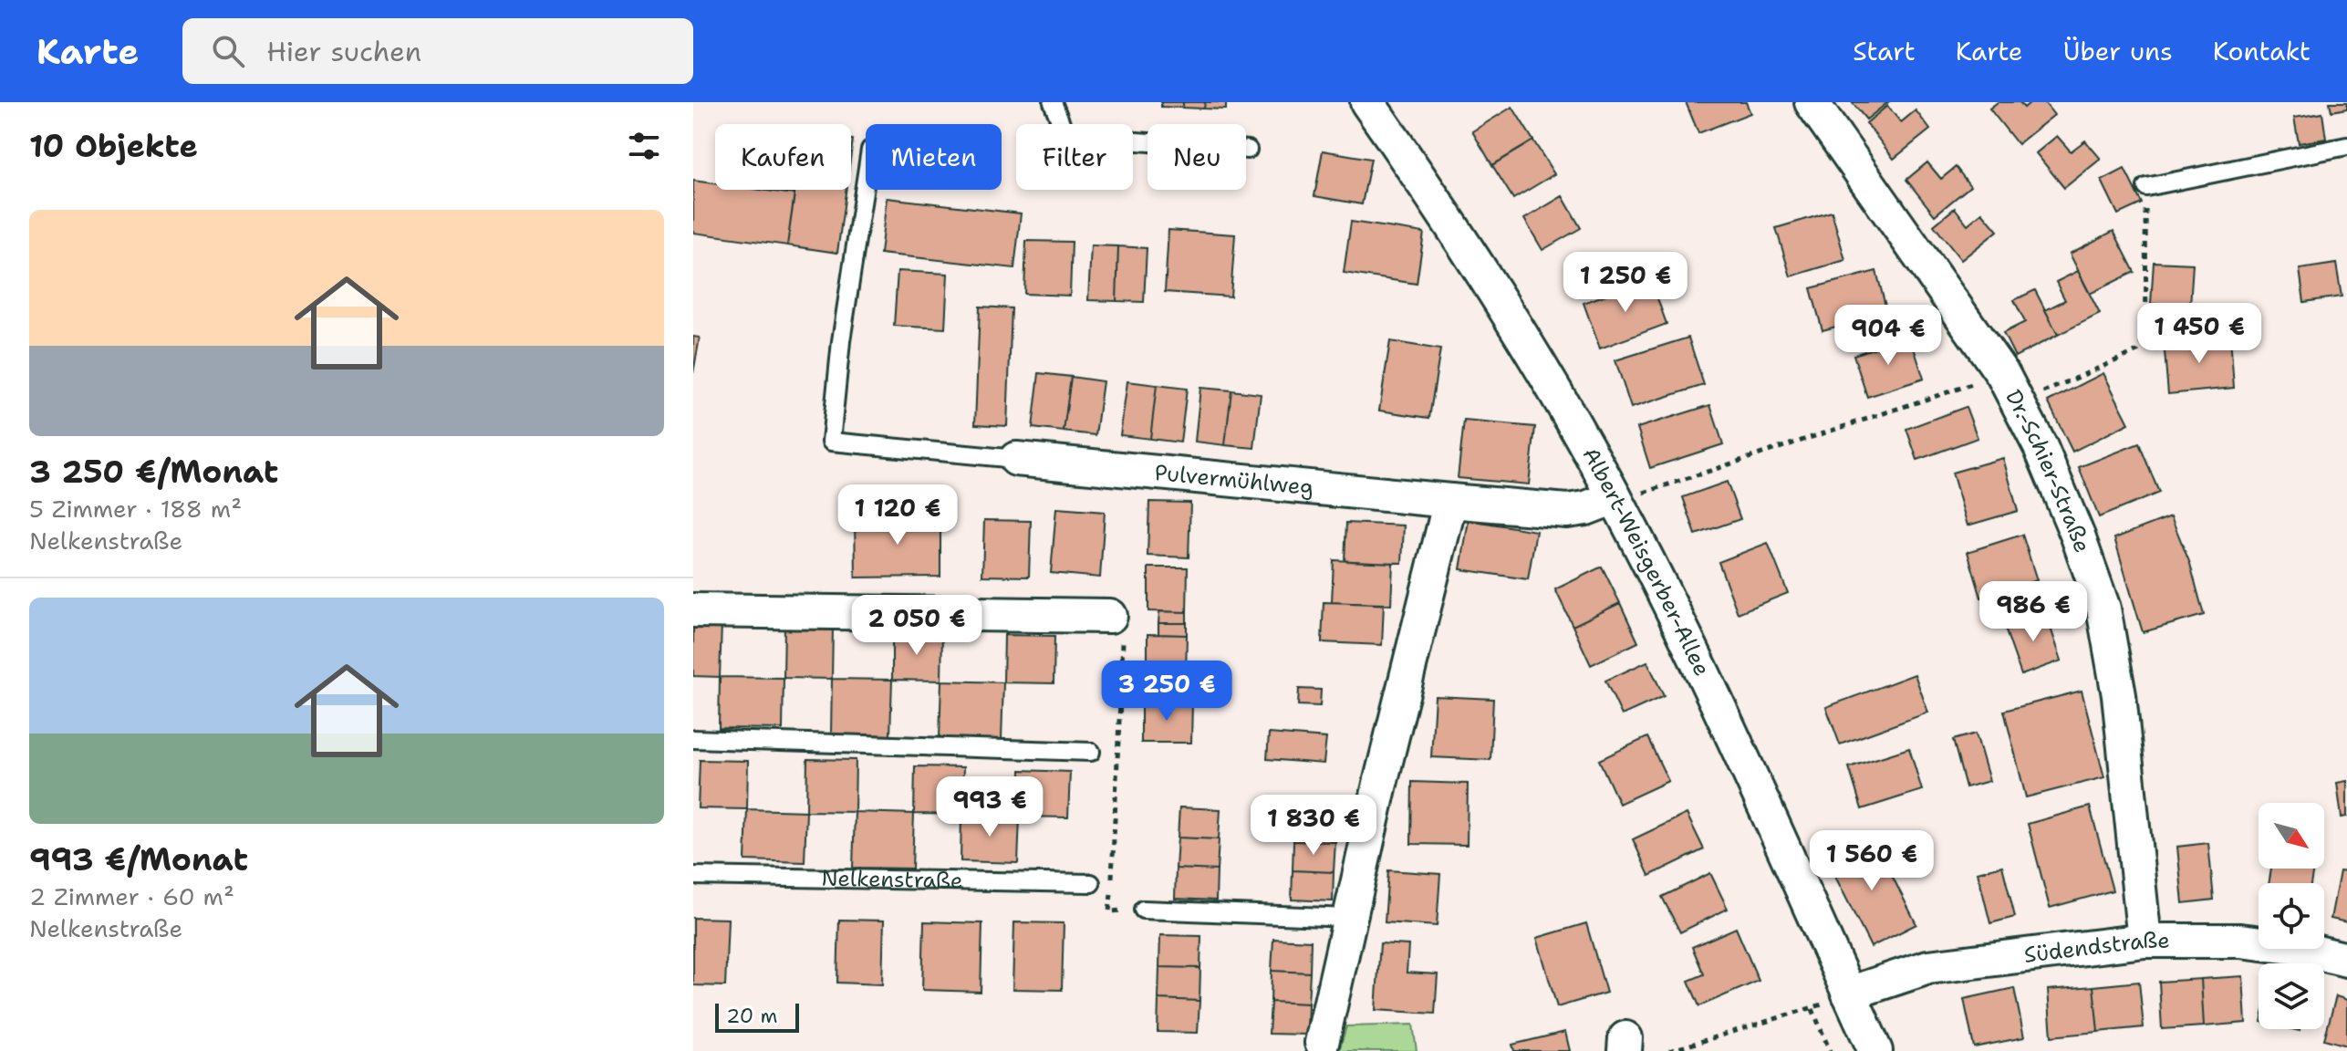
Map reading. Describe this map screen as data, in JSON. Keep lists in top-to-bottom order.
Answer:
{
  "streets": {
    "street": [
      "Dr.-Schier-Straße",
      "Pulvermühlweg",
      "Albert-Weisgerber-Allee",
      "Südendstraße"
    ],
    "lane": ["Nelkenstraße"]
  },
  "crossings": [
    ["Dr.-Schier-Straße", "Südendstraße"],
    ["Pulvermühlweg", "Albert-Weisgerber-Allee"],
    ["Albert-Weisgerber-Allee", "Südendstraße"]
  ],
  "scale_bar": "20 m",
  "north": "bottom right",
  "page": {
    "header": "Karte",
    "search": "Hier suchen",
    "nav": [
      "Start",
      "Karte",
      "Über uns",
      "Kontakt"
    ],
    "heading": "10 Objekte",
    "chip": [
      "Kaufen",
      "Mieten",
      "Filter",
      "Neu"
    ],
    "list": [
      {
        "name": "3 250 €/Monat",
        "note": "5 Zimmer · 188 m² · Nelkenstraße"
      },
      {
        "name": "993 €/Monat",
        "note": "2 Zimmer · 60 m² · Nelkenstraße"
      }
    ],
    "price": [
      "1 250 €",
      "1 450 €",
      "904 €",
      "1 120 €",
      "986 €",
      "2 050 €",
      "3 250 €",
      "993 €",
      "1 830 €",
      "1 560 €"
    ],
    "scale": "20 m"
  }
}
